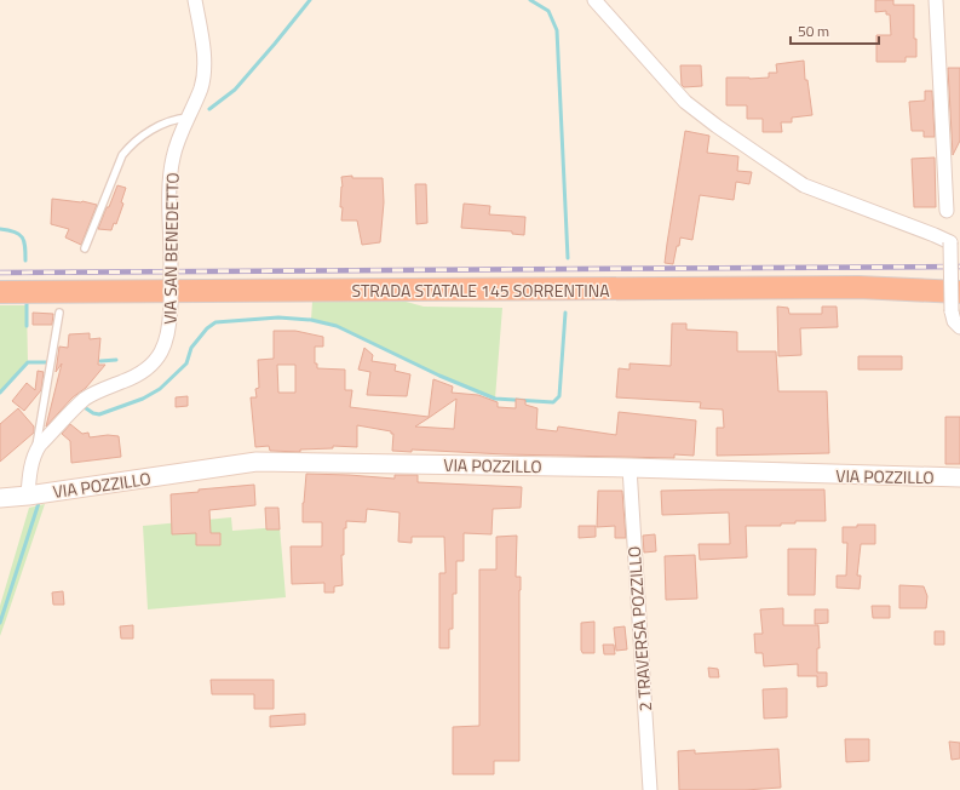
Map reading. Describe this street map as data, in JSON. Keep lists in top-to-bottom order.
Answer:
{
  "streets": {
    "highway": ["STRADA STATALE 145 SORRENTINA"],
    "main road": ["VIA POZZILLO"],
    "street": ["VIA SAN BENEDETTO", "2 TRAVERSA POZZILLO"]
  },
  "crossings": [
    ["VIA SAN BENEDETTO", "VIA POZZILLO"],
    ["VIA POZZILLO", "2 TRAVERSA POZZILLO"]
  ],
  "scale_bar": "50 m"
}
